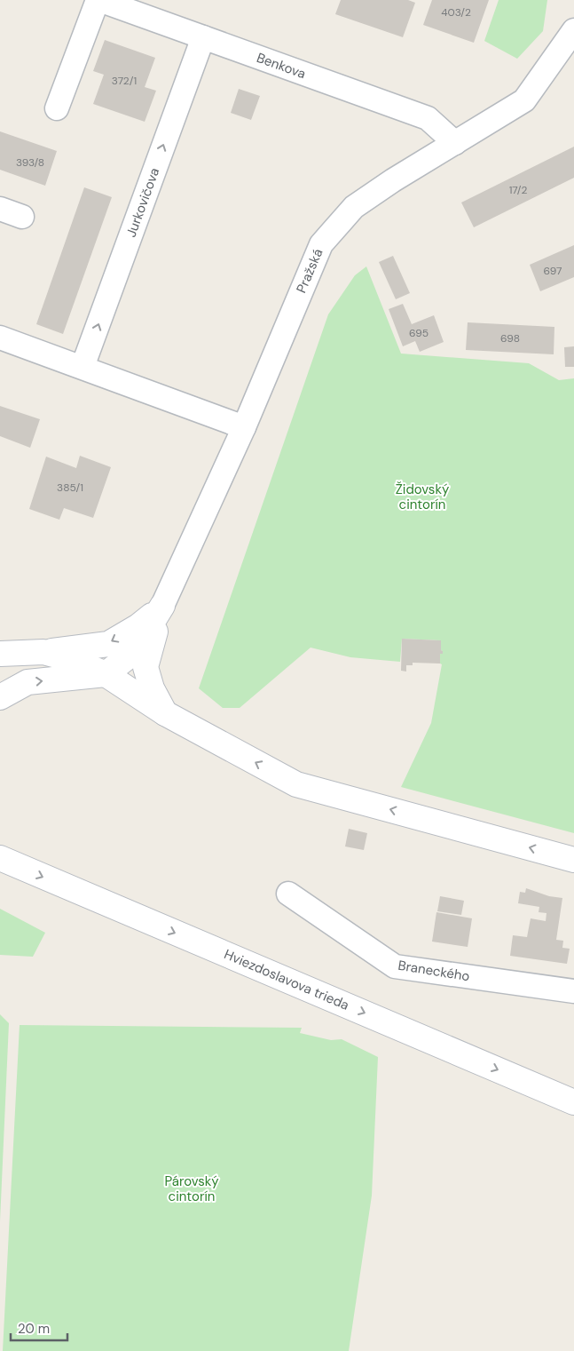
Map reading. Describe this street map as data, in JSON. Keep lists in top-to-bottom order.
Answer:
{
  "streets": {
    "street": [
      "Benkova",
      "Jurkovičova",
      "Pražská",
      "Braneckého",
      "Hviezdoslavova trieda"
    ]
  },
  "crossings": [
    ["Benkova", "Jurkovičova"],
    ["Benkova", "Pražská"]
  ],
  "parks": ["Židovský cintorín", "Párovský cintorín"],
  "house_numbers": [
    "403/2",
    "372/1",
    "393/8",
    "17/2",
    "697",
    "695",
    "698",
    "385/1"
  ],
  "scale_bar": "20 m"
}
